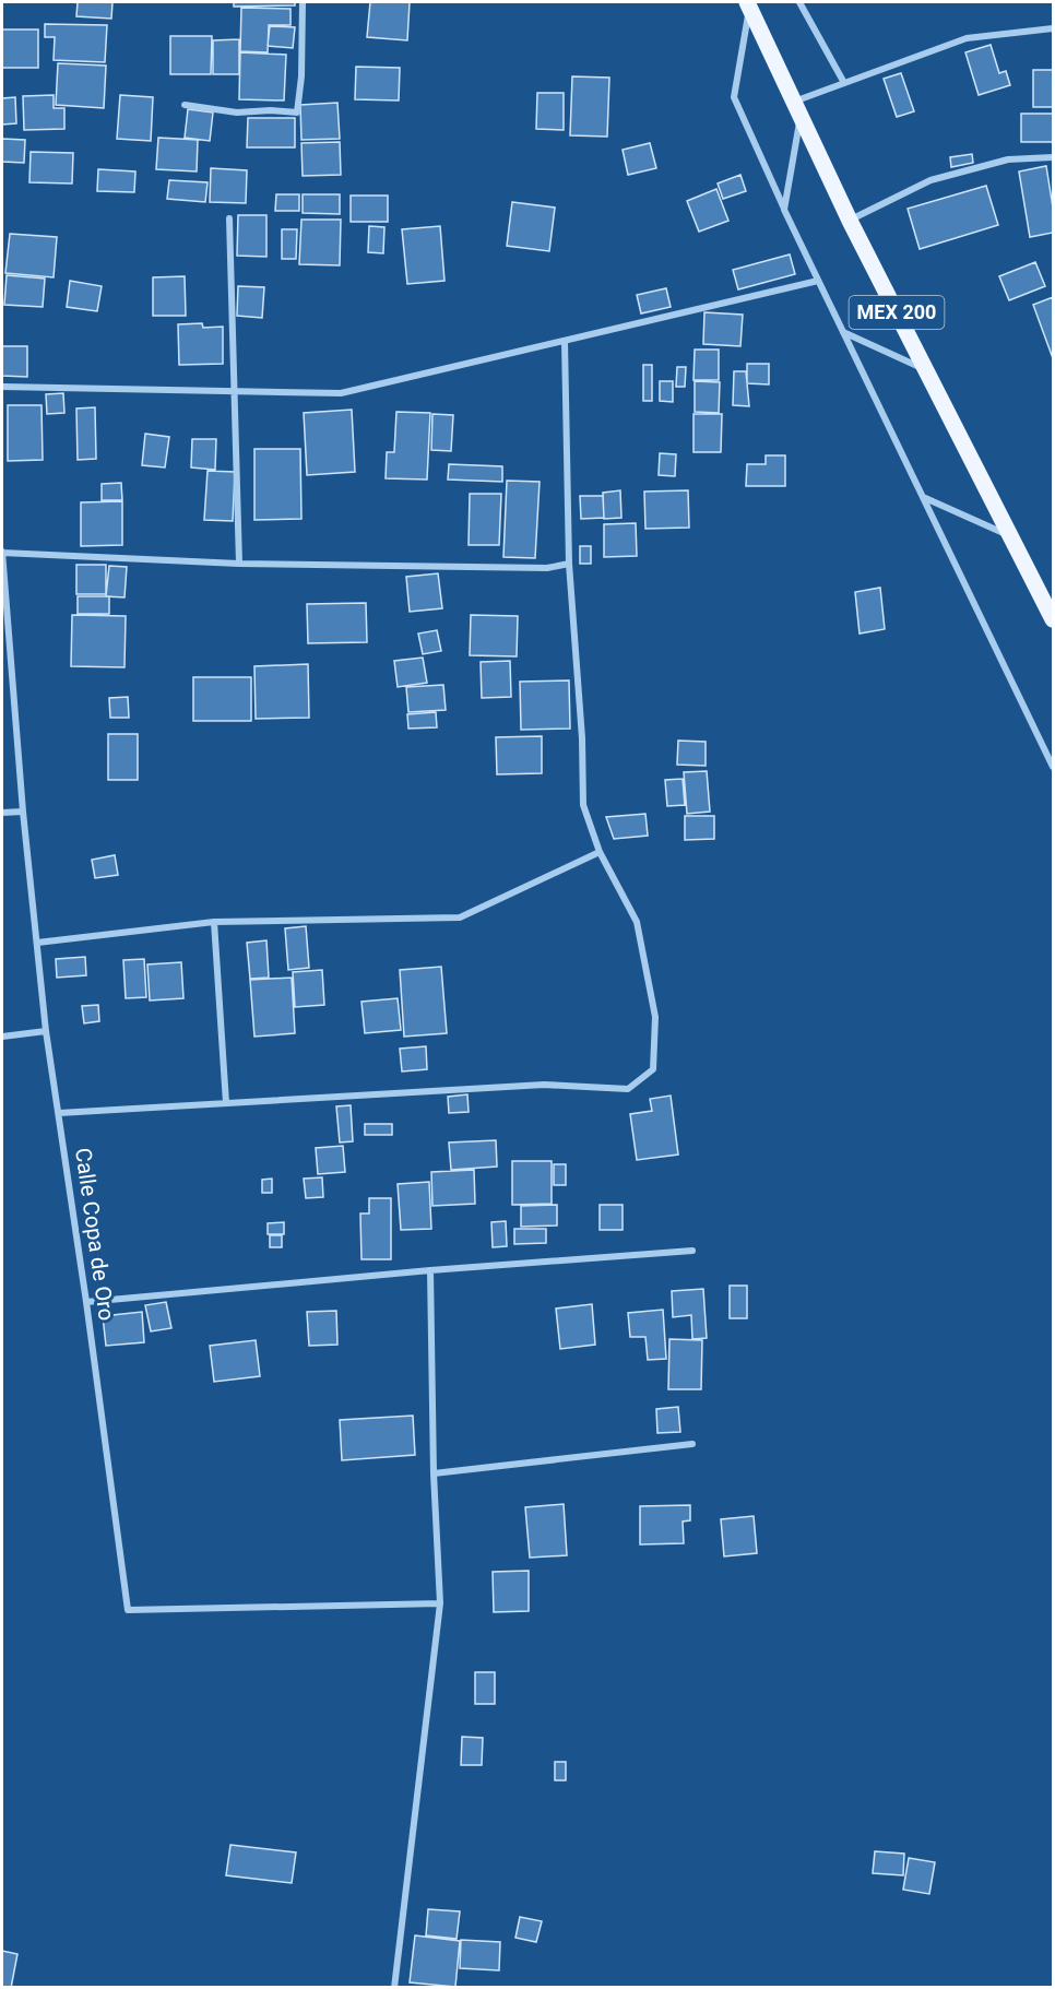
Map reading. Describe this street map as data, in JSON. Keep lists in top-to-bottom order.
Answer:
{
  "streets": {
    "main road": ["MEX 200"],
    "street": ["Calle Copa de Oro"]
  }
}
